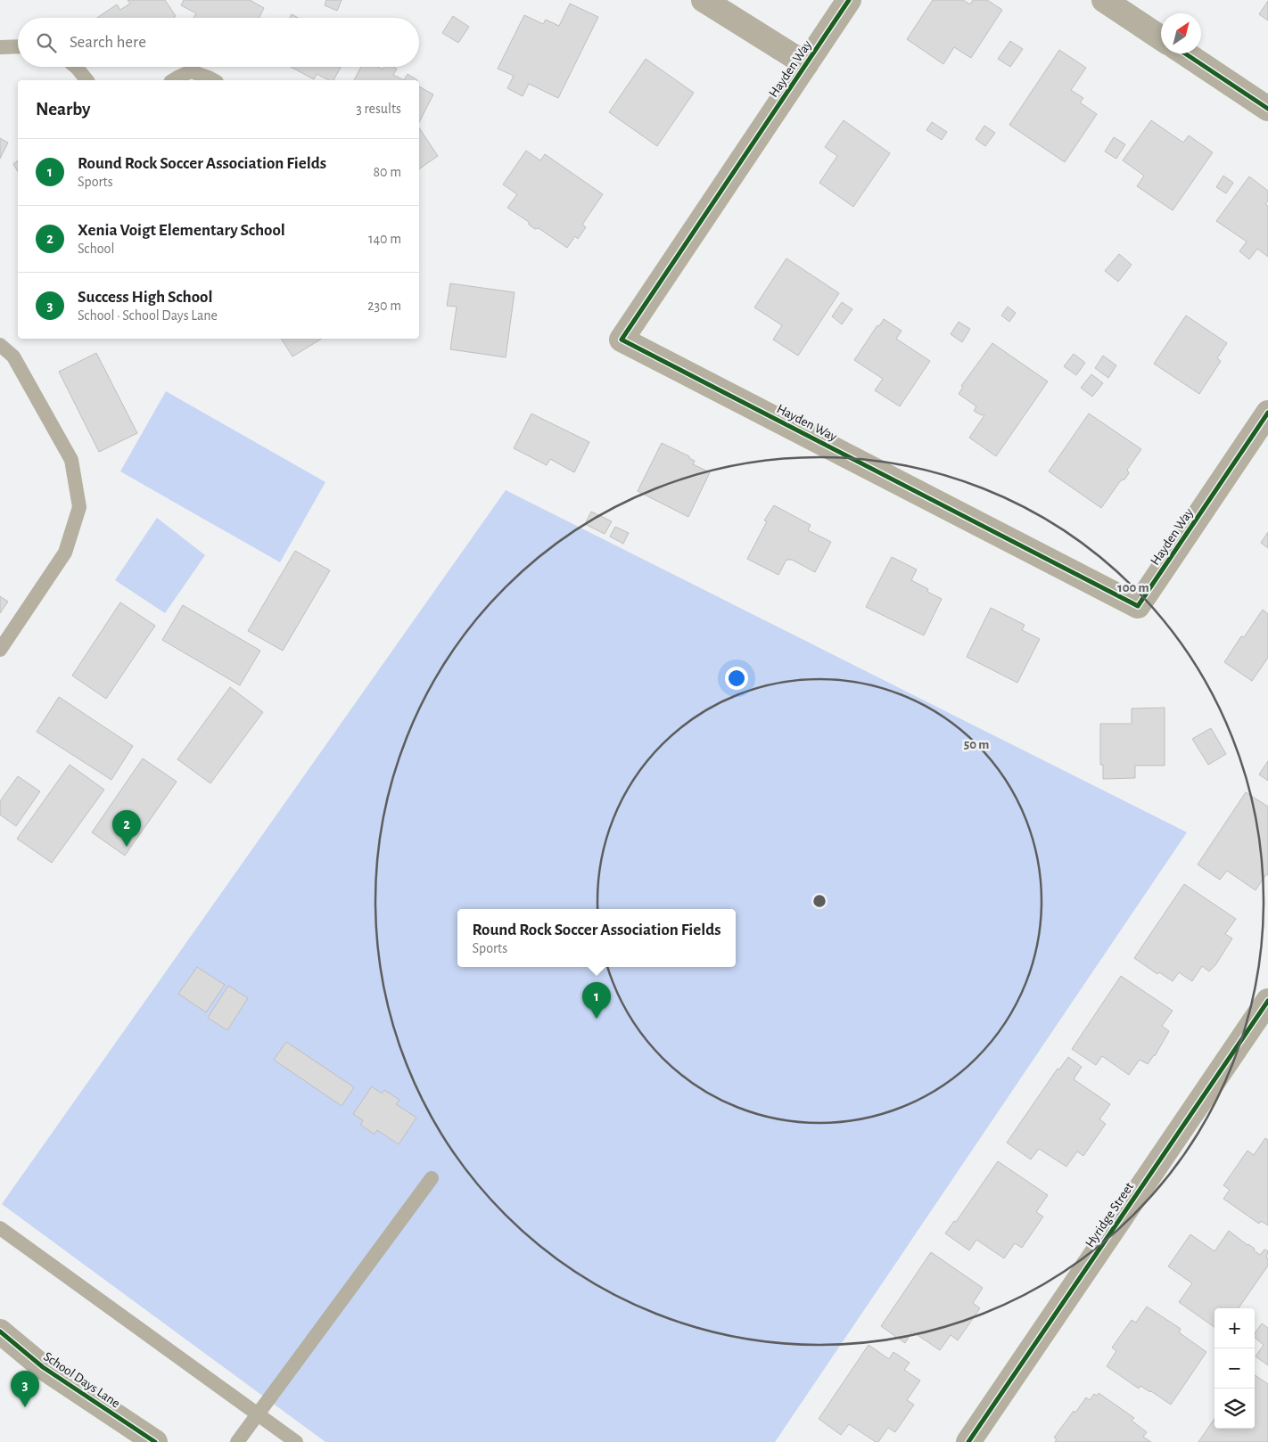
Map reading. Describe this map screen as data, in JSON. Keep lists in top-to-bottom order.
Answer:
{
  "streets": {
    "street": ["Hayden Way", "Hyridge Street", "School Days Lane"]
  },
  "north": "top right",
  "page": {
    "search": "Search here",
    "heading": ["Nearby", "3 results"],
    "list": [
      {
        "mark": "1",
        "name": "Round Rock Soccer Association Fields",
        "note": "Sports",
        "value": "80 m"
      },
      {
        "mark": "2",
        "name": "Xenia Voigt Elementary School",
        "note": "School",
        "value": "140 m"
      },
      {
        "mark": "3",
        "name": "Success High School",
        "note": "School · School Days Lane",
        "value": "230 m"
      }
    ],
    "pins": ["2", "1", "3"],
    "popup": ["Round Rock Soccer Association Fields", "Sports"],
    "map_buttons": ["+", "−"]
  },
  "rings": ["100 m", "50 m"]
}
